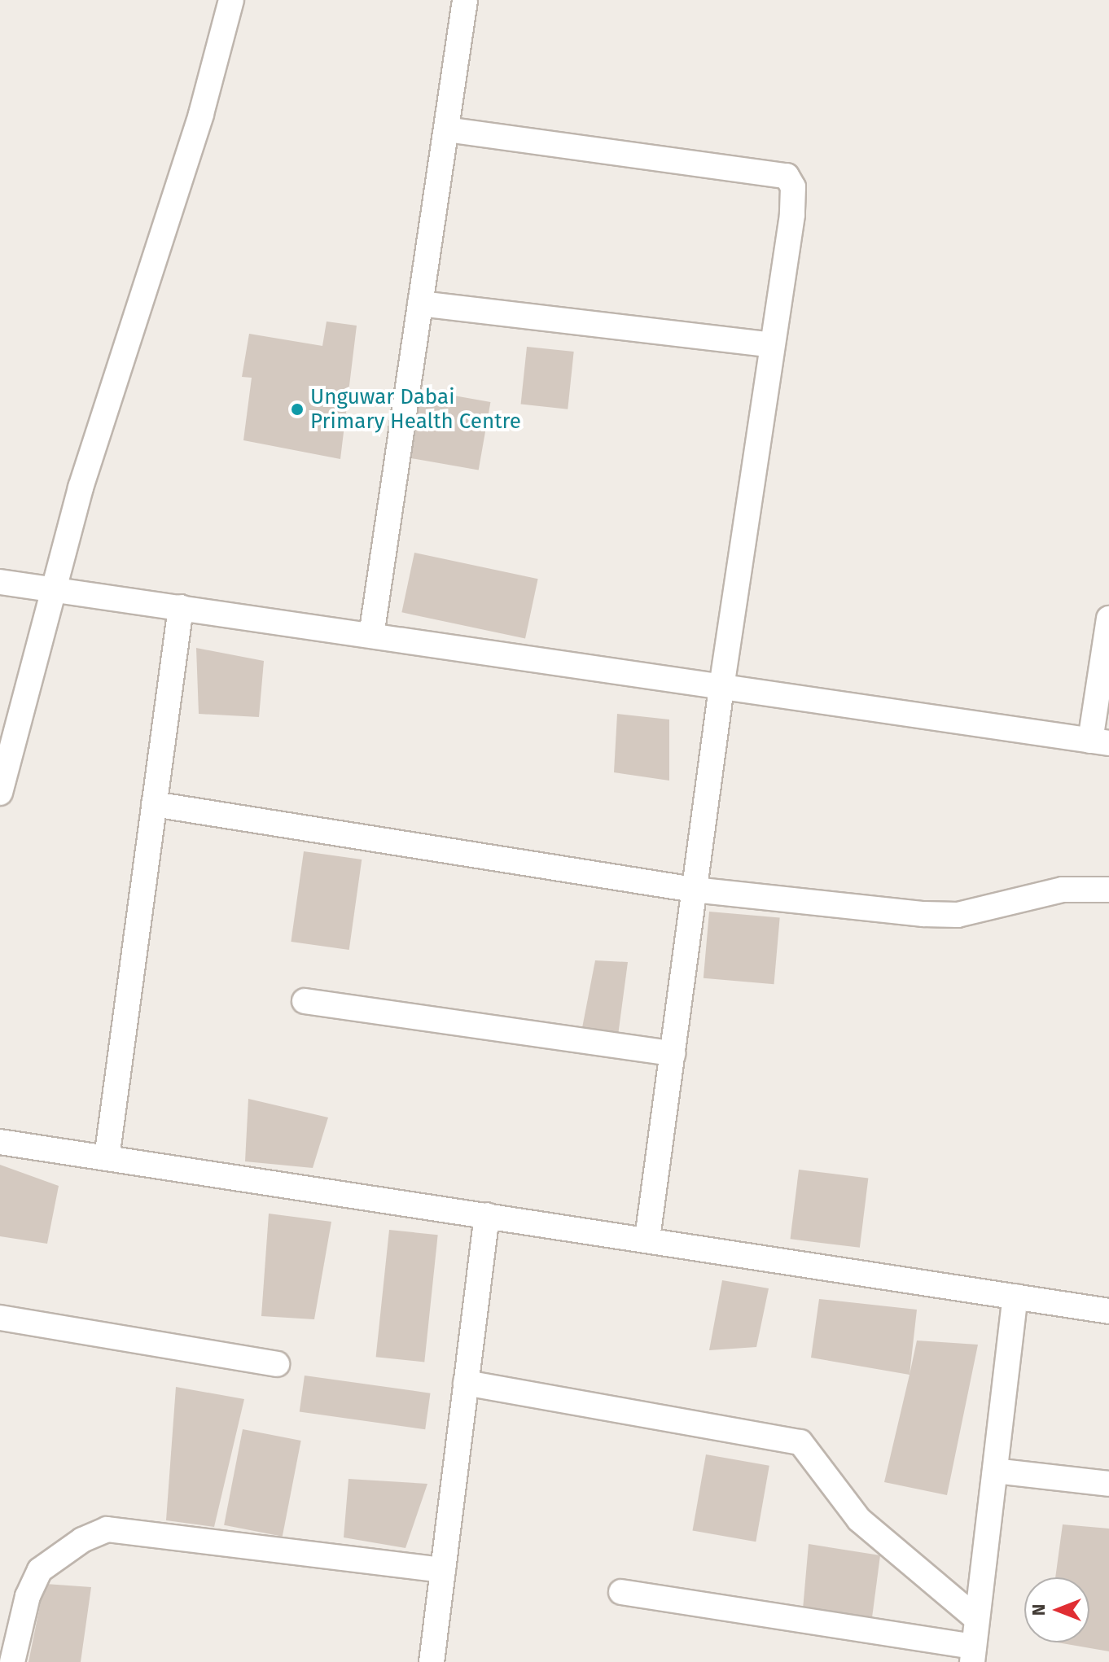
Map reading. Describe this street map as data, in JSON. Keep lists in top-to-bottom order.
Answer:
{
  "places": ["Unguwar Dabai Primary Health Centre"],
  "north": "left"
}
